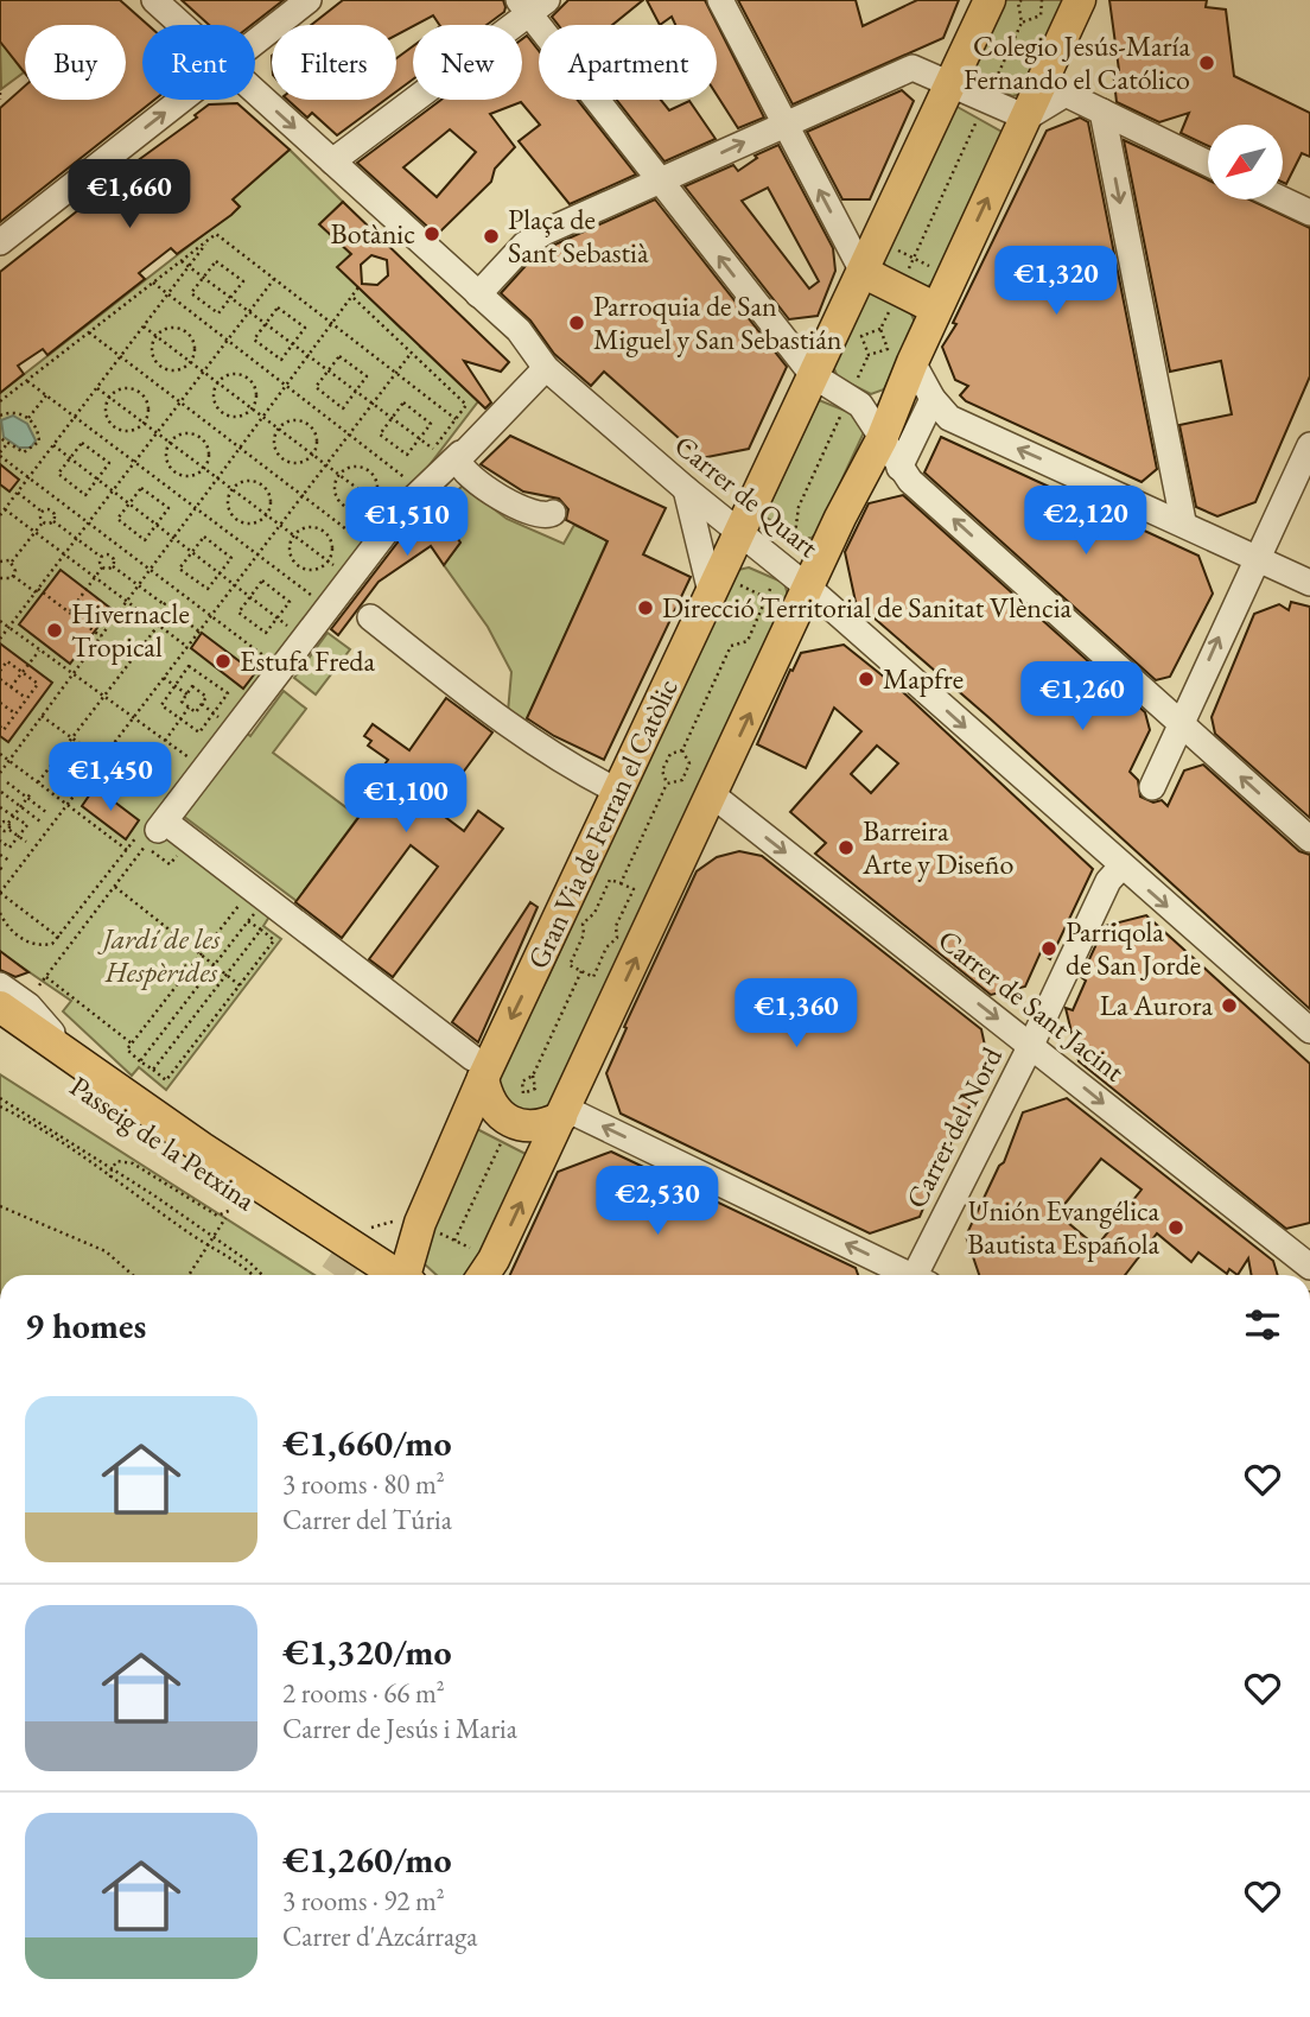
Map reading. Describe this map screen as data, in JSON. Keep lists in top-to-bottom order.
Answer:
{
  "streets": {
    "main road": ["Gran Via de Ferran el Catòlic", "Passeig de la Petxina"],
    "street": ["Carrer de Quart", "Carrer de Sant Jacint", "Carrer del Nord"]
  },
  "crossings": [
    ["Carrer de Quart", "Gran Via de Ferran el Catòlic"],
    ["Carrer de Quart", "Carrer del Nord"],
    ["Carrer de Sant Jacint", "Carrer del Nord"]
  ],
  "one_way": ["Carrer de Sant Jacint"],
  "parks": ["Jardí de les Hespèrides"],
  "places": [
    "Colegio Jesús-María Fernando el Católico",
    "Botànic",
    "Plaça de Sant Sebastià",
    "Parroquia de San Miguel y San Sebastián",
    "Direcció Territorial de Sanitat Vlència",
    "Hivernacle Tropical",
    "Estufa Freda",
    "Mapfre",
    "Barreira Arte y Diseño",
    "Parriqola de San Jorde",
    "La Aurora",
    "Unión Evangélica Bautista Española"
  ],
  "north": "bottom left",
  "page": {
    "chip": [
      "Buy",
      "Rent",
      "Filters",
      "New",
      "Apartment"
    ],
    "price": [
      "€1,660",
      "€1,320",
      "€2,120",
      "€1,510",
      "€1,260",
      "€1,450",
      "€1,100",
      "€1,360",
      "€2,530"
    ],
    "heading": "9 homes",
    "list": [
      {
        "name": "€1,660/mo",
        "note": "3 rooms · 80 m² · Carrer del Túria"
      },
      {
        "name": "€1,320/mo",
        "note": "2 rooms · 66 m² · Carrer de Jesús i Maria"
      },
      {
        "name": "€1,260/mo",
        "note": "3 rooms · 92 m² · Carrer d'Azcárraga"
      }
    ]
  }
}
